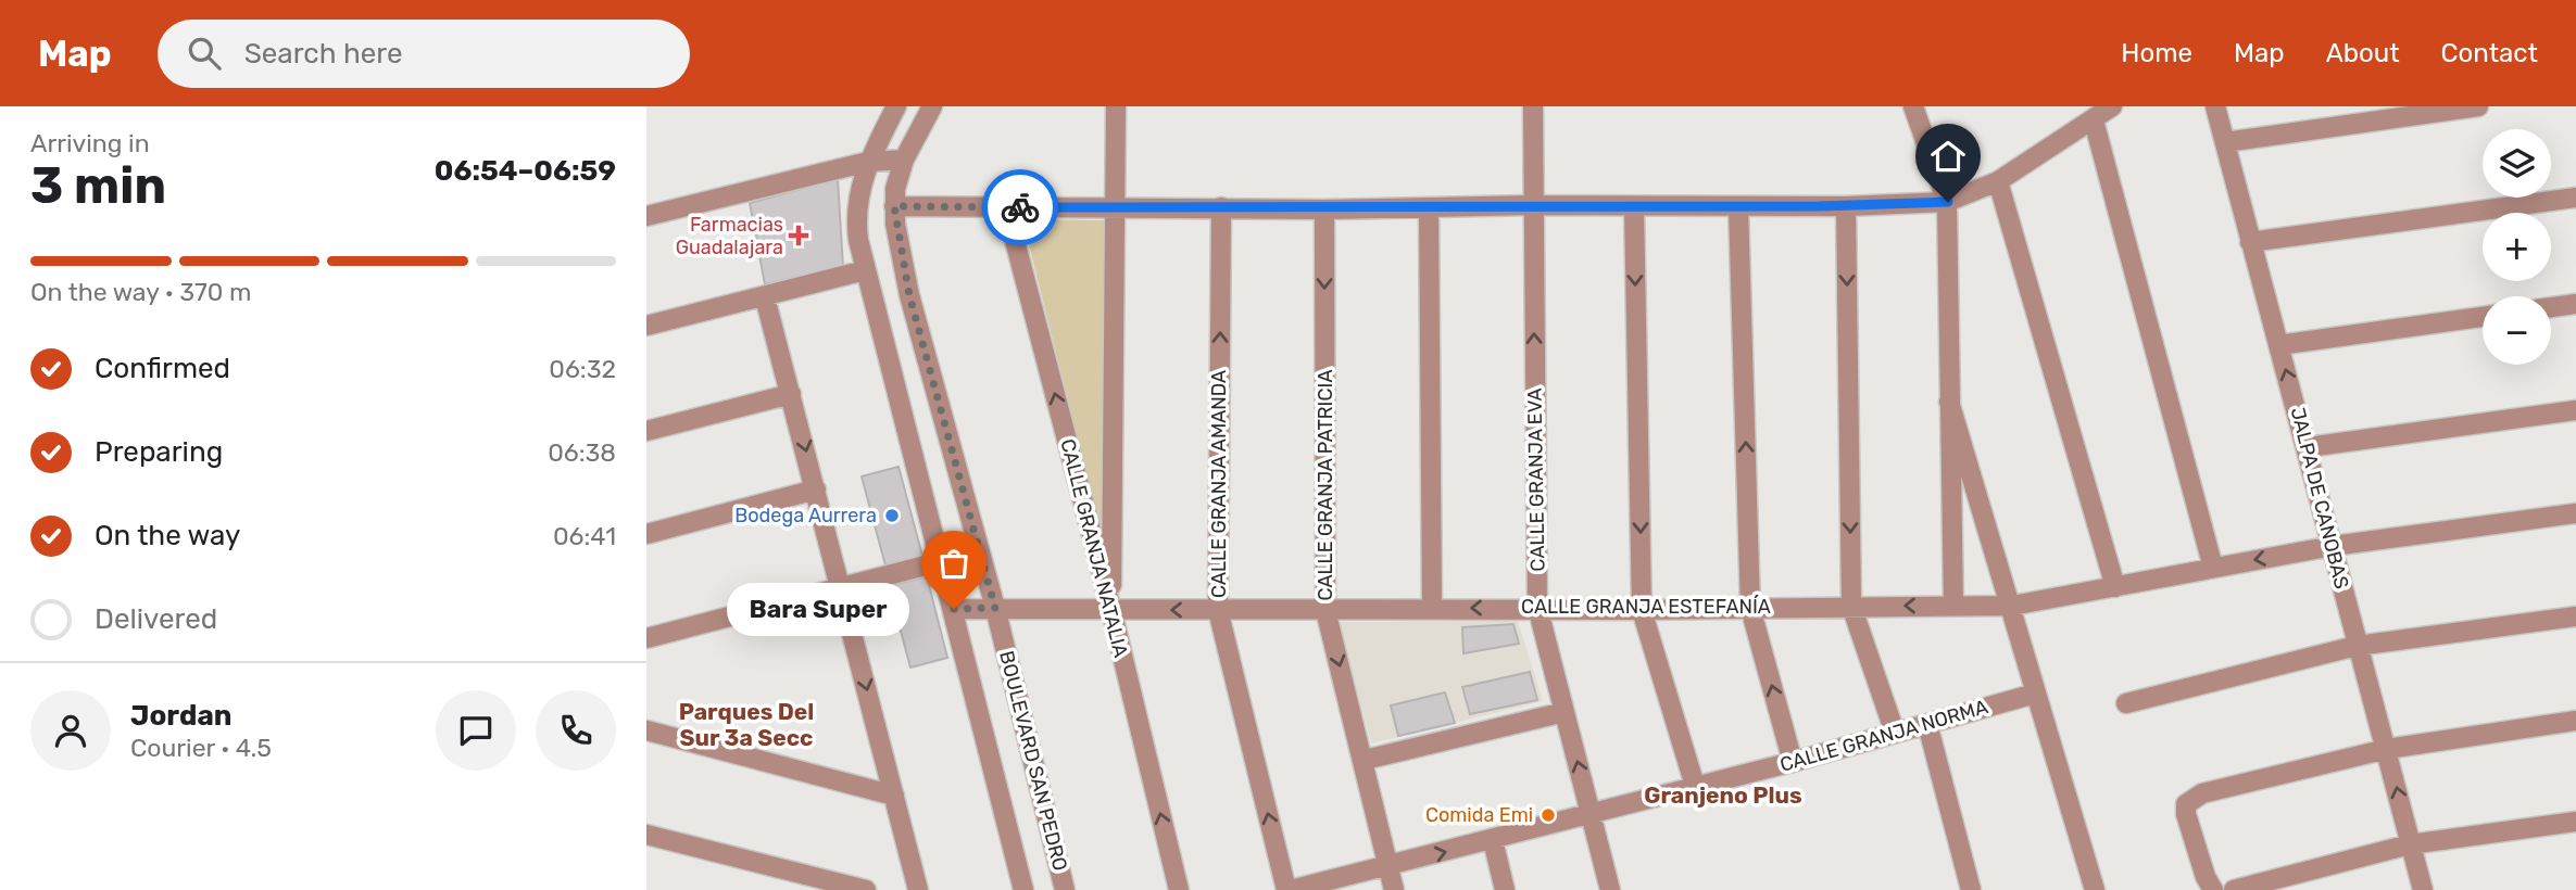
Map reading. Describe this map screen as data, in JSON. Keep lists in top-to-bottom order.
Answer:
{
  "streets": {
    "street": [
      "CALLE GRANJA EVA",
      "CALLE GRANJA AMANDA",
      "CALLE GRANJA PATRICIA",
      "JALPA DE CANOBAS",
      "CALLE GRANJA NATALIA",
      "CALLE GRANJA ESTEFANÍA",
      "CALLE GRANJA NORMA",
      "BOULEVARD SAN PEDRO"
    ]
  },
  "crossings": [
    ["CALLE GRANJA EVA", "CALLE GRANJA ESTEFANÍA"],
    ["CALLE GRANJA EVA", "CALLE GRANJA NORMA"],
    ["CALLE GRANJA AMANDA", "CALLE GRANJA ESTEFANÍA"],
    ["CALLE GRANJA AMANDA", "CALLE GRANJA NORMA"],
    ["CALLE GRANJA PATRICIA", "CALLE GRANJA ESTEFANÍA"],
    ["CALLE GRANJA PATRICIA", "CALLE GRANJA NORMA"],
    ["JALPA DE CANOBAS", "CALLE GRANJA ESTEFANÍA"],
    ["CALLE GRANJA NATALIA", "CALLE GRANJA ESTEFANÍA"],
    ["CALLE GRANJA ESTEFANÍA", "BOULEVARD SAN PEDRO"]
  ],
  "districts": ["Parques Del Sur 3a Secc", "Granjeno Plus"],
  "places": {
    "health": ["Farmacias Guadalajara"],
    "other": ["Bodega Aurrera", "Bara Super", "Comida Emi"]
  },
  "page": {
    "header": "Map",
    "search": "Search here",
    "nav": [
      "Home",
      "Map",
      "About",
      "Contact"
    ],
    "heading": ["3 min", "Arriving in", "06:54–06:59"],
    "panel": ["Jordan", "Courier · 4.5"],
    "map_buttons": ["+", "−"],
    "bar": "On the way · 370 m",
    "list": [
      ["Confirmed", "06:32"],
      ["Preparing", "06:38"],
      ["On the way", "06:41"],
      "Delivered"
    ],
    "bubble": "Bara Super"
  }
}
